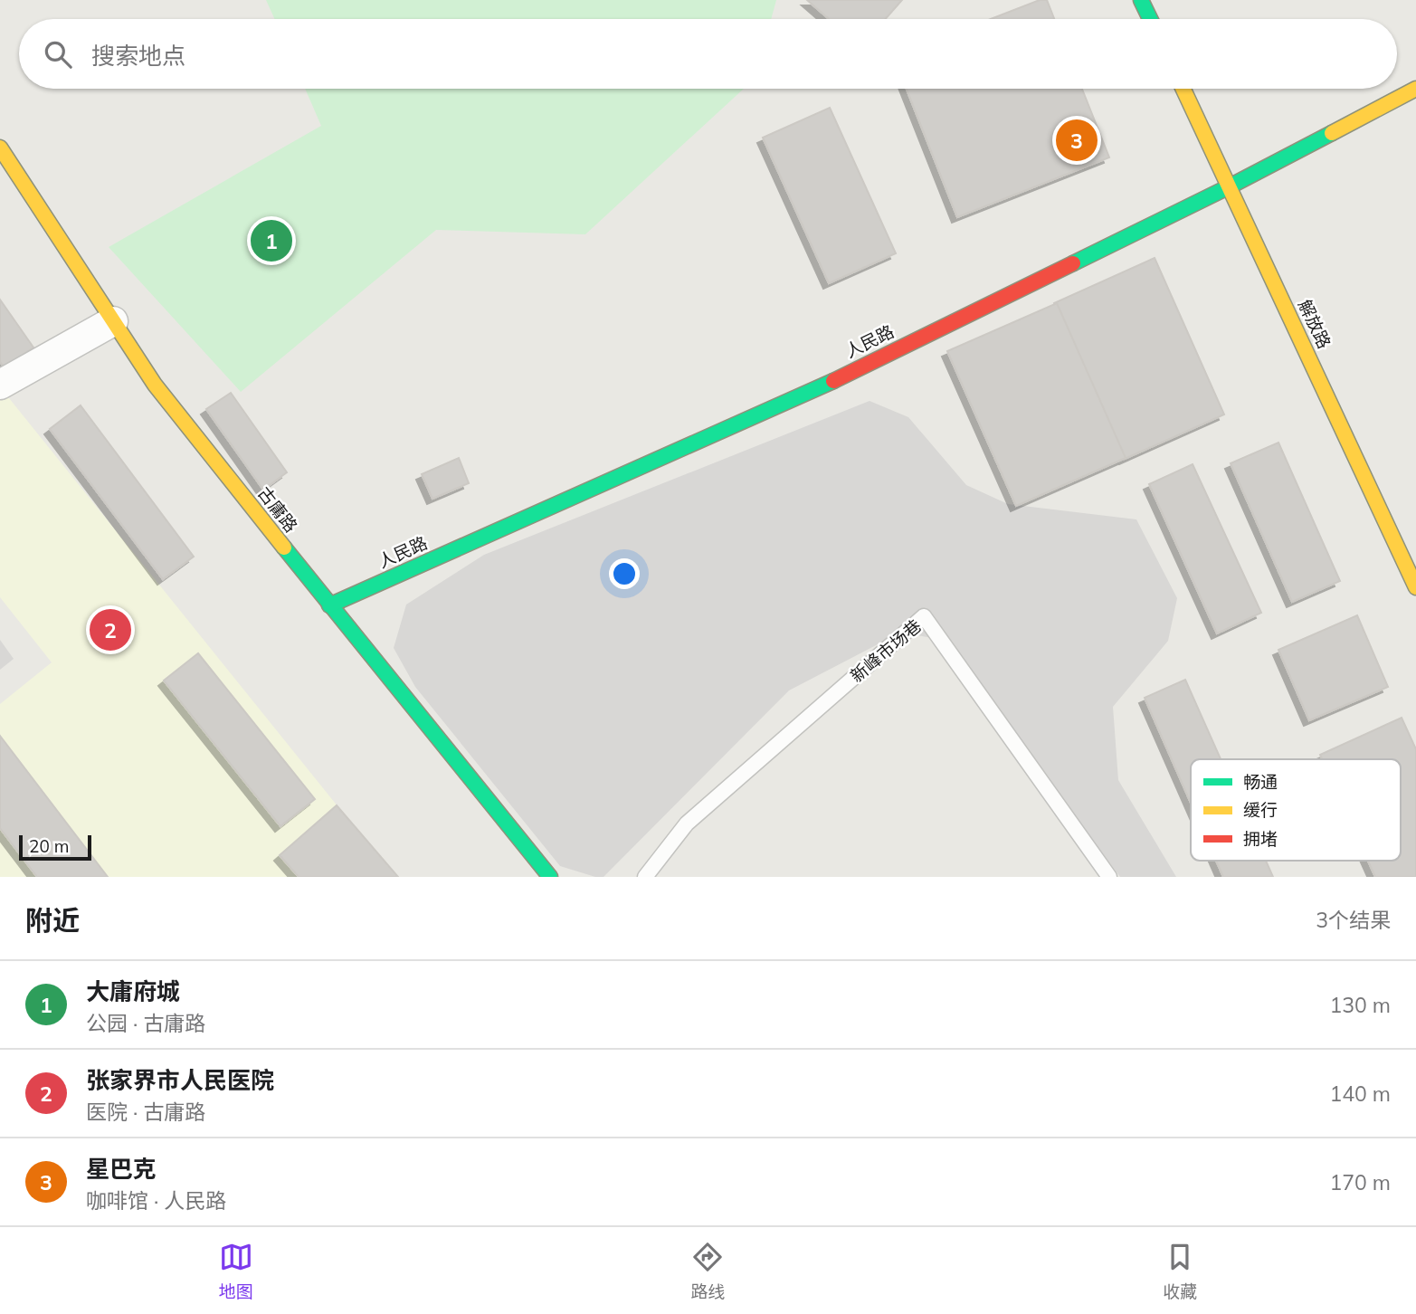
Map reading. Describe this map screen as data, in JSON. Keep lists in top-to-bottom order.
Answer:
{
  "streets": {
    "street": ["解放路", "人民路", "古庸路"],
    "lane": ["新峰市场巷"]
  },
  "crossings": [
    ["解放路", "人民路"],
    ["人民路", "古庸路"]
  ],
  "legend": ["畅通", "缓行", "拥堵"],
  "scale_bar": "20 m",
  "page": {
    "search": "搜索地点",
    "pins": ["3", "1", "2"],
    "scale": "20 m",
    "heading": ["附近", "3个结果"],
    "list": [
      {
        "mark": "1",
        "name": "大庸府城",
        "note": "公园 · 古庸路",
        "value": "130 m"
      },
      {
        "mark": "2",
        "name": "张家界市人民医院",
        "note": "医院 · 古庸路",
        "value": "140 m"
      },
      {
        "mark": "3",
        "name": "星巴克",
        "note": "咖啡馆 · 人民路",
        "value": "170 m"
      }
    ],
    "nav": ["地图", "路线", "收藏"]
  }
}
